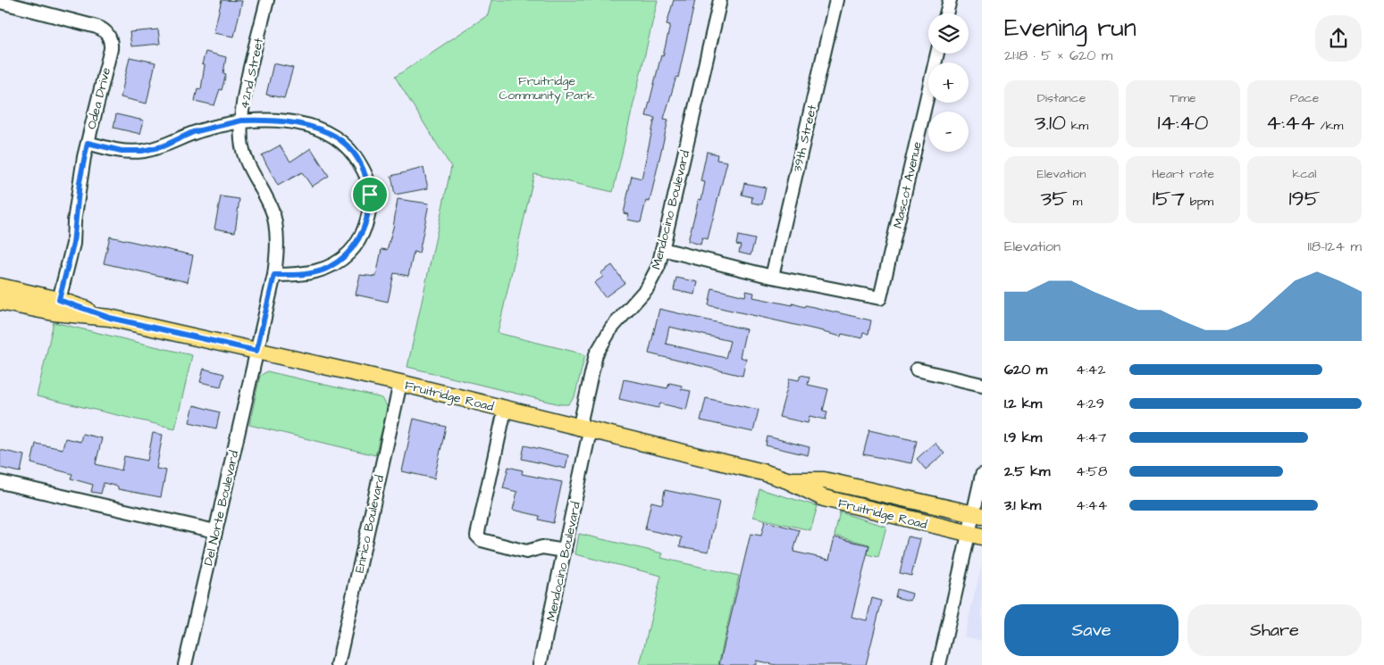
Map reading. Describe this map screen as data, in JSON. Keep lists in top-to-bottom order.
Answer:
{
  "streets": {
    "main road": ["Fruitridge Road"],
    "street": [
      "42nd Street",
      "Odea Drive",
      "39th Street",
      "Mascot Avenue",
      "Mendocino Boulevard",
      "Del Norte Boulevard",
      "Enrico Boulevard"
    ]
  },
  "crossings": [
    ["42nd Street", "Fruitridge Road"],
    ["42nd Street", "Del Norte Boulevard"],
    ["Odea Drive", "Fruitridge Road"],
    ["39th Street", "Mascot Avenue"],
    ["Mendocino Boulevard", "Fruitridge Road"],
    ["Fruitridge Road", "Del Norte Boulevard"],
    ["Fruitridge Road", "Enrico Boulevard"]
  ],
  "parks": ["Fruitridge Community Park"],
  "page": {
    "heading": ["Evening run", "21:18 · 5 × 620 m"],
    "map_buttons": ["+", "−"],
    "stats": [
      ["Distance", "3.10 km"],
      ["Time", "14:40"],
      ["Pace", "4:44 /km"],
      ["Elevation", "35 m"],
      ["Heart rate", "157 bpm"],
      ["kcal", "195"]
    ],
    "chart": ["Elevation", "118–124 m"],
    "list": [
      {
        "name": "620 m",
        "note": "4:42"
      },
      {
        "name": "1.2 km",
        "note": "4:29"
      },
      {
        "name": "1.9 km",
        "note": "4:47"
      },
      {
        "name": "2.5 km",
        "note": "4:58"
      },
      {
        "name": "3.1 km",
        "note": "4:44"
      }
    ],
    "buttons": ["Save", "Share"]
  }
}
